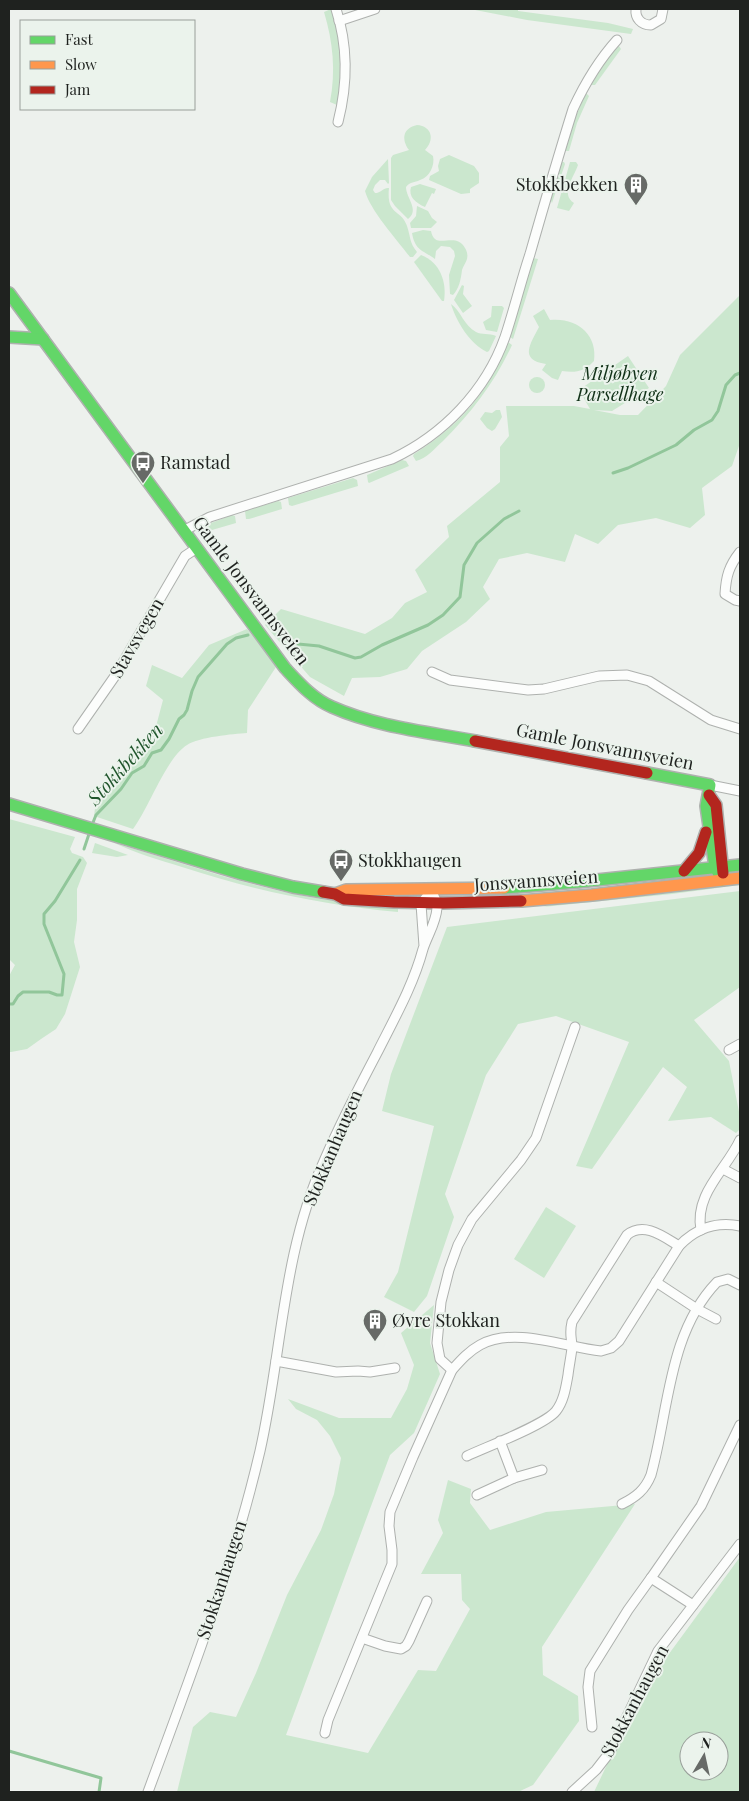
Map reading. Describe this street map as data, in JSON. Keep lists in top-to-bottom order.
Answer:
{
  "streets": {
    "street": [
      "Gamle Jonsvannsveien",
      "Stavsvegen",
      "Jonsvannsveien",
      "Stokkanhaugen"
    ]
  },
  "crossings": [
    ["Gamle Jonsvannsveien", "Stavsvegen"],
    ["Jonsvannsveien", "Stokkanhaugen"]
  ],
  "water": ["Stokkbekken"],
  "parks": ["Miljøbyen Parsellhage"],
  "places": {
    "building": ["Stokkbekken", "Øvre Stokkan"],
    "bus stop": ["Ramstad", "Stokkhaugen"]
  },
  "legend": ["Fast", "Slow", "Jam"],
  "north": "top"
}
